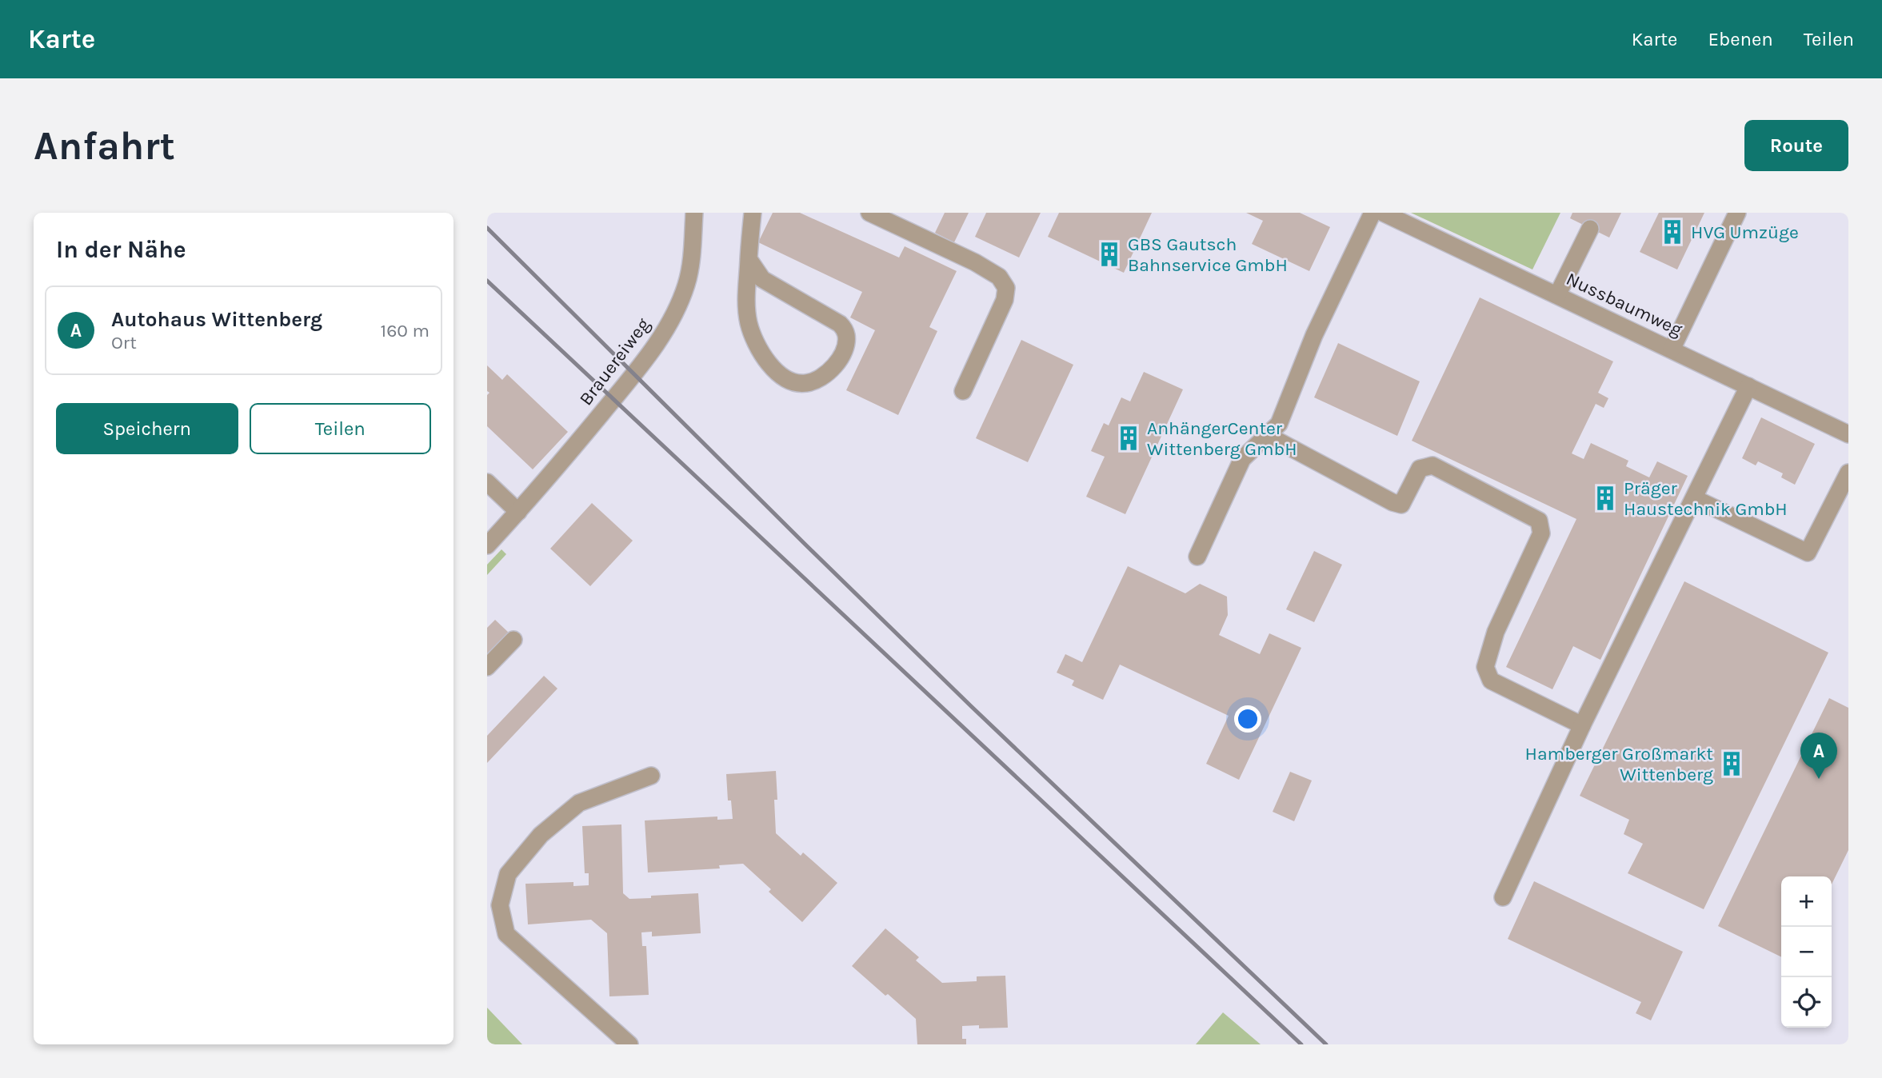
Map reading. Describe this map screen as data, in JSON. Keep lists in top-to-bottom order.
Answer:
{
  "streets": {
    "street": ["Nussbaumweg", "Brauereiweg"]
  },
  "places": {
    "building": [
      "HVG Umzüge",
      "GBS Gautsch Bahnservice GmbH",
      "AnhängerCenter Wittenberg GmbH",
      "Präger Haustechnik GmbH",
      "Hamberger Großmarkt Wittenberg"
    ]
  },
  "page": {
    "header": "Karte",
    "nav": ["Karte", "Ebenen", "Teilen"],
    "buttons": [
      "Route",
      ["Speichern", "Teilen"]
    ],
    "title": "Anfahrt",
    "heading": "In der Nähe",
    "list": [
      {
        "mark": "A",
        "name": "Autohaus Wittenberg",
        "note": "Ort",
        "value": "160 m"
      }
    ],
    "pins": "A",
    "map_buttons": ["+", "−"]
  }
}
